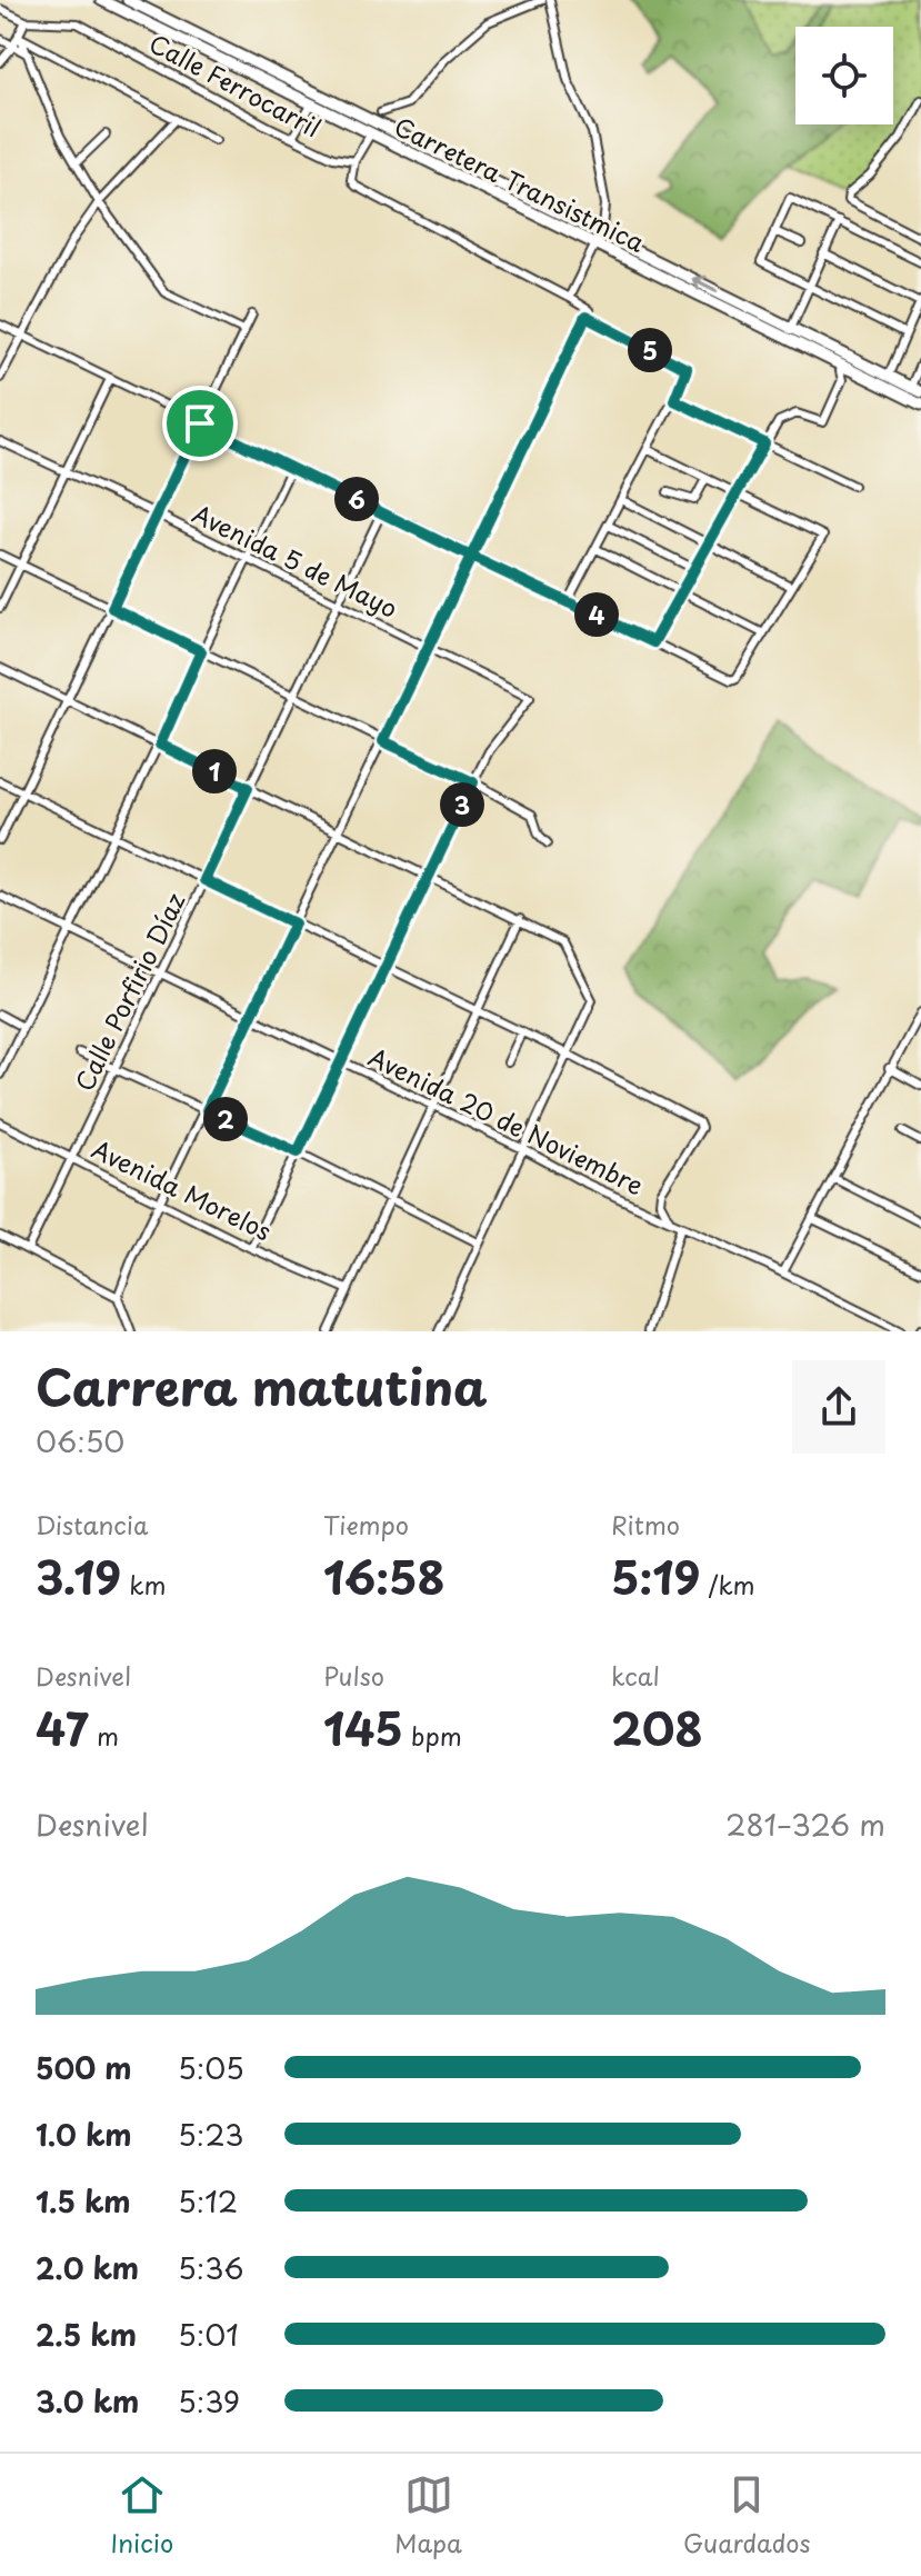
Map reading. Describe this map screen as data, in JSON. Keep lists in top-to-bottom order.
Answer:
{
  "streets": {
    "main road": ["Carretera Transistmica"],
    "street": [
      "Calle Ferrocarril",
      "Avenida 5 de Mayo",
      "Calle Porfirio Díaz",
      "Avenida 20 de Noviembre",
      "Avenida Morelos"
    ]
  },
  "crossings": [
    ["Avenida 5 de Mayo", "Calle Porfirio Díaz"],
    ["Calle Porfirio Díaz", "Avenida 20 de Noviembre"],
    ["Calle Porfirio Díaz", "Avenida Morelos"]
  ],
  "page": {
    "pins": [
      "5",
      "6",
      "4",
      "1",
      "3",
      "2"
    ],
    "heading": ["Carrera matutina", "06:50"],
    "stats": [
      ["Distancia", "3.19 km"],
      ["Tiempo", "16:58"],
      ["Ritmo", "5:19 /km"],
      ["Desnivel", "47 m"],
      ["Pulso", "145 bpm"],
      ["kcal", "208"]
    ],
    "chart": ["Desnivel", "281–326 m"],
    "list": [
      {
        "name": "500 m",
        "note": "5:05"
      },
      {
        "name": "1.0 km",
        "note": "5:23"
      },
      {
        "name": "1.5 km",
        "note": "5:12"
      },
      {
        "name": "2.0 km",
        "note": "5:36"
      },
      {
        "name": "2.5 km",
        "note": "5:01"
      },
      {
        "name": "3.0 km",
        "note": "5:39"
      }
    ],
    "tabs": ["Inicio", "Mapa", "Guardados"]
  }
}
